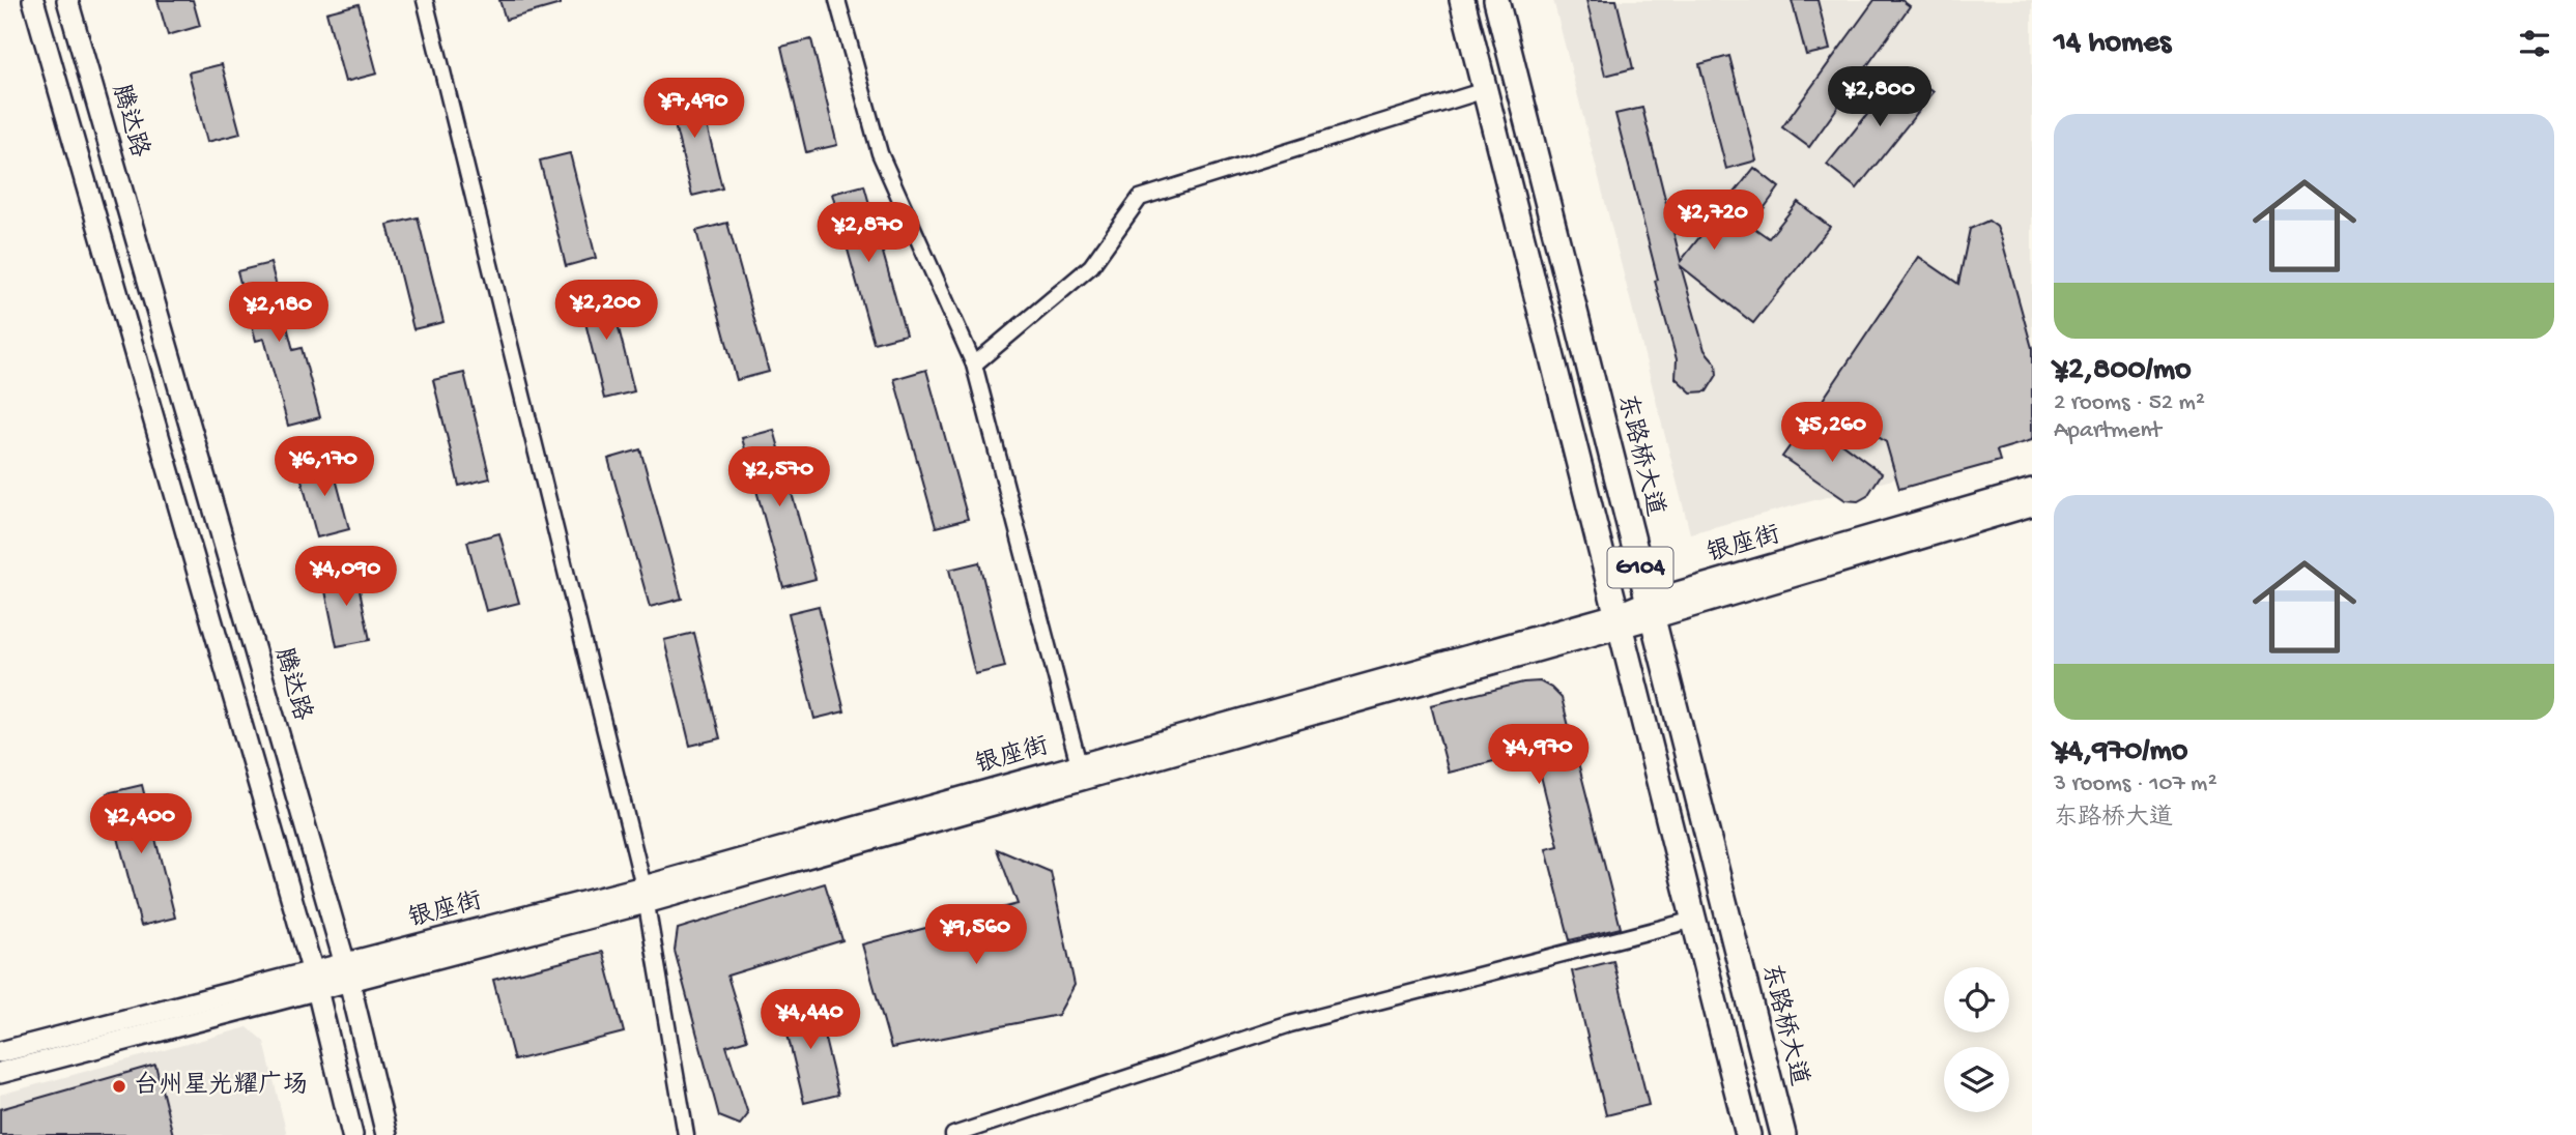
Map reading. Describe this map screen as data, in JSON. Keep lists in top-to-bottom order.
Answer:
{
  "streets": {
    "main road": [
      "腾达路",
      "东路桥大道",
      "银座街",
      "G104"
    ]
  },
  "crossings": [
    ["东路桥大道", "银座街"],
    ["银座街", "G104"]
  ],
  "places": ["台州星光耀广场"],
  "page": {
    "heading": "14 homes",
    "price": [
      "¥2,800",
      "¥7,490",
      "¥2,720",
      "¥2,870",
      "¥2,200",
      "¥2,180",
      "¥5,260",
      "¥6,170",
      "¥2,570",
      "¥4,090",
      "¥4,970",
      "¥2,400",
      "¥9,560",
      "¥4,440"
    ],
    "list": [
      {
        "name": "¥2,800/mo",
        "note": "2 rooms · 52 m² · Apartment"
      },
      {
        "name": "¥4,970/mo",
        "note": "3 rooms · 107 m² · 东路桥大道"
      }
    ]
  }
}
